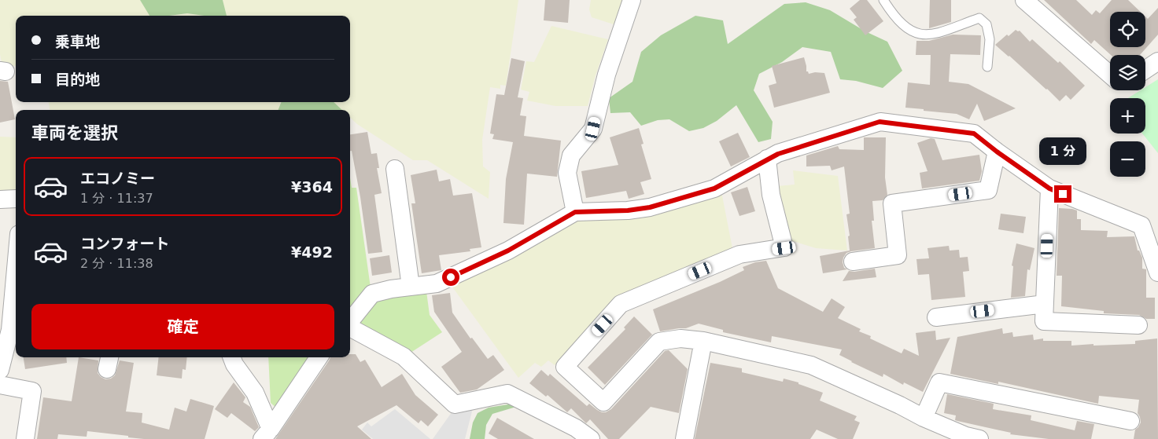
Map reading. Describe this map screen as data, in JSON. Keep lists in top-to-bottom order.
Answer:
{
  "page": {
    "map_buttons": ["+", "−"],
    "banner": ["乗車地", "目的地"],
    "heading": "車両を選択",
    "bubble": "1 分",
    "list": [
      {
        "name": "エコノミー",
        "note": "1 分 · 11:37",
        "value": "¥364"
      },
      {
        "name": "コンフォート",
        "note": "2 分 · 11:38",
        "value": "¥492"
      }
    ],
    "buttons": "確定"
  }
}
